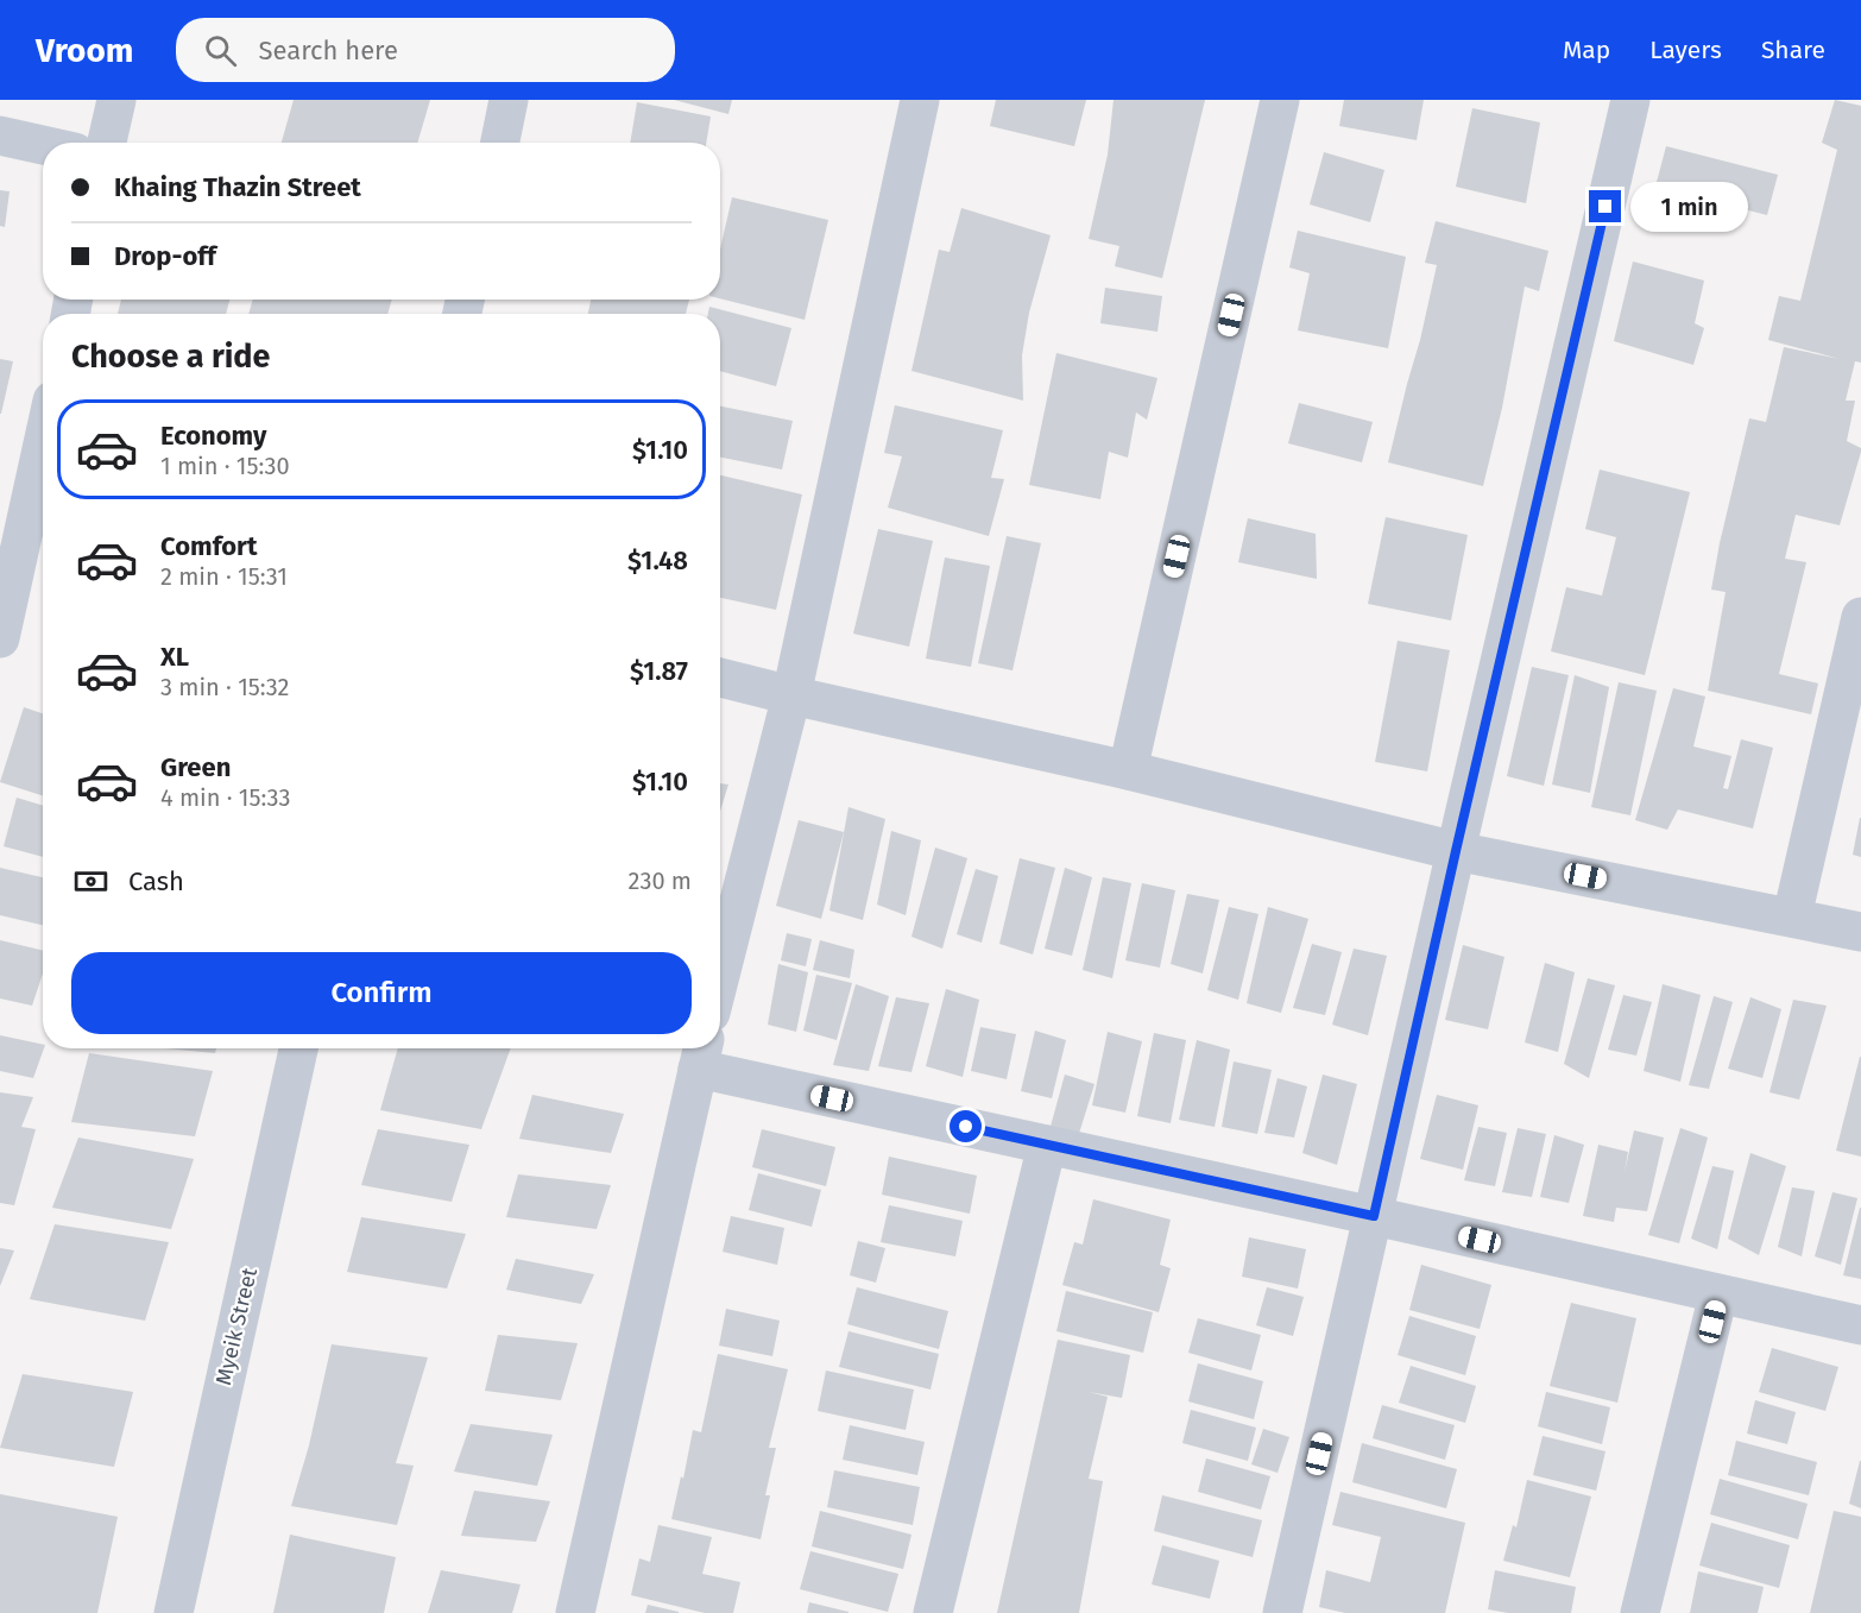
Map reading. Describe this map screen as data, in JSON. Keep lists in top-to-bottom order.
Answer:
{
  "streets": {
    "street": ["Myeik Street"]
  },
  "page": {
    "header": "Vroom",
    "search": "Search here",
    "nav": ["Map", "Layers", "Share"],
    "banner": ["Khaing Thazin Street", "Drop-off"],
    "bubble": "1 min",
    "heading": "Choose a ride",
    "list": [
      {
        "name": "Economy",
        "note": "1 min · 15:30",
        "value": "$1.10"
      },
      {
        "name": "Comfort",
        "note": "2 min · 15:31",
        "value": "$1.48"
      },
      {
        "name": "XL",
        "note": "3 min · 15:32",
        "value": "$1.87"
      },
      {
        "name": "Green",
        "note": "4 min · 15:33",
        "value": "$1.10"
      }
    ],
    "pay": ["Cash", "230 m"],
    "buttons": "Confirm"
  }
}
